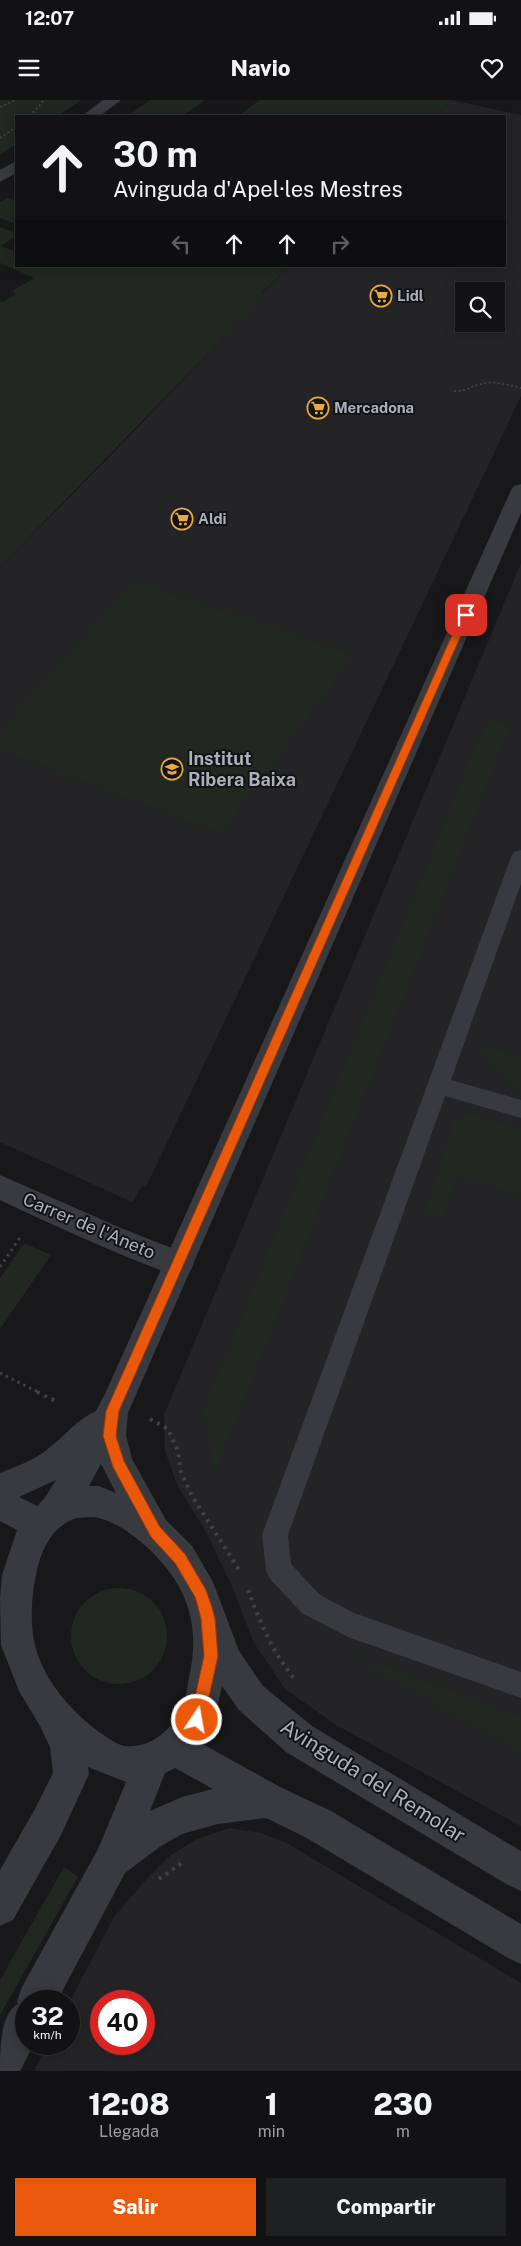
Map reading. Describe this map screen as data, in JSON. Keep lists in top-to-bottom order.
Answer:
{
  "streets": {
    "street": ["Carrer de l'Aneto", "Avinguda del Remolar"]
  },
  "places": {
    "supermarket": ["Lidl", "Mercadona", "Aldi"],
    "school or university": ["Institut Ribera Baixa"]
  },
  "page": {
    "status": "12:07",
    "header": "Navio",
    "turn": ["30 m", "Avinguda d'Apel·les Mestres"],
    "speed": "32 km/h",
    "limit": "40",
    "eta": [
      "12:08",
      "Llegada",
      "1",
      "min",
      "230",
      "m"
    ],
    "buttons": ["Salir", "Compartir"]
  }
}
